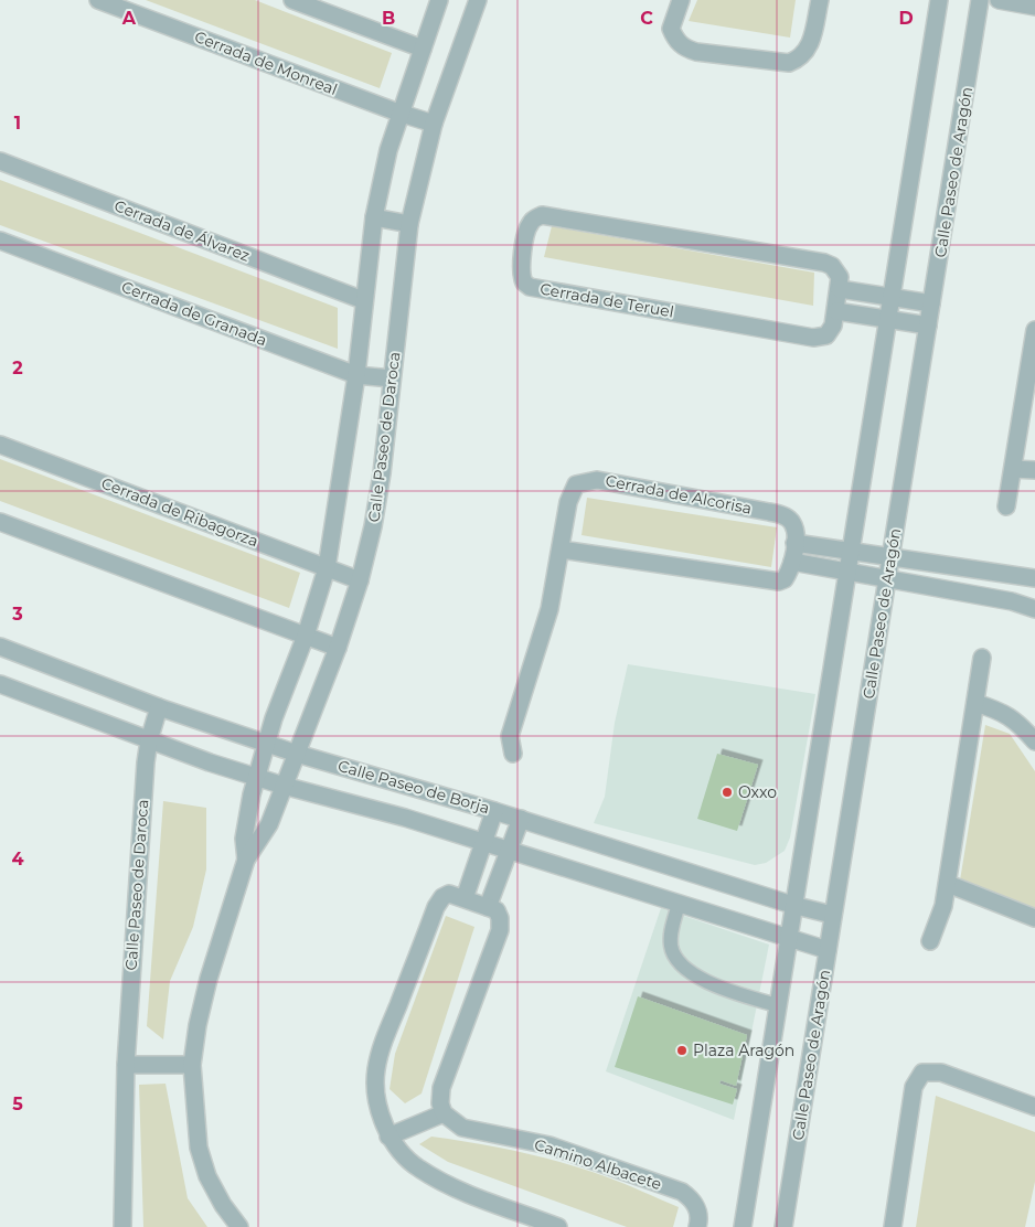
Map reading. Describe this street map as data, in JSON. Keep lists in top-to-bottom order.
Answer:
{
  "streets": {
    "street": [
      "Cerrada de Monreal",
      "Calle Paseo de Aragón",
      "Cerrada de Álvarez",
      "Cerrada de Teruel",
      "Cerrada de Granada",
      "Calle Paseo de Daroca",
      "Cerrada de Alcorisa",
      "Cerrada de Ribagorza",
      "Calle Paseo de Borja",
      "Camino Albacete"
    ]
  },
  "crossings": [
    ["Cerrada de Monreal", "Calle Paseo de Daroca"],
    ["Calle Paseo de Aragón", "Calle Paseo de Borja"],
    ["Cerrada de Álvarez", "Calle Paseo de Daroca"],
    ["Cerrada de Granada", "Calle Paseo de Daroca"],
    ["Calle Paseo de Daroca", "Cerrada de Ribagorza"],
    ["Calle Paseo de Daroca", "Calle Paseo de Borja"]
  ],
  "places": ["Oxxo", "Plaza Aragón"],
  "grid": {
    "columns": [
      "A",
      "B",
      "C",
      "D"
    ],
    "rows": [
      "1",
      "2",
      "3",
      "4",
      "5"
    ]
  }
}
